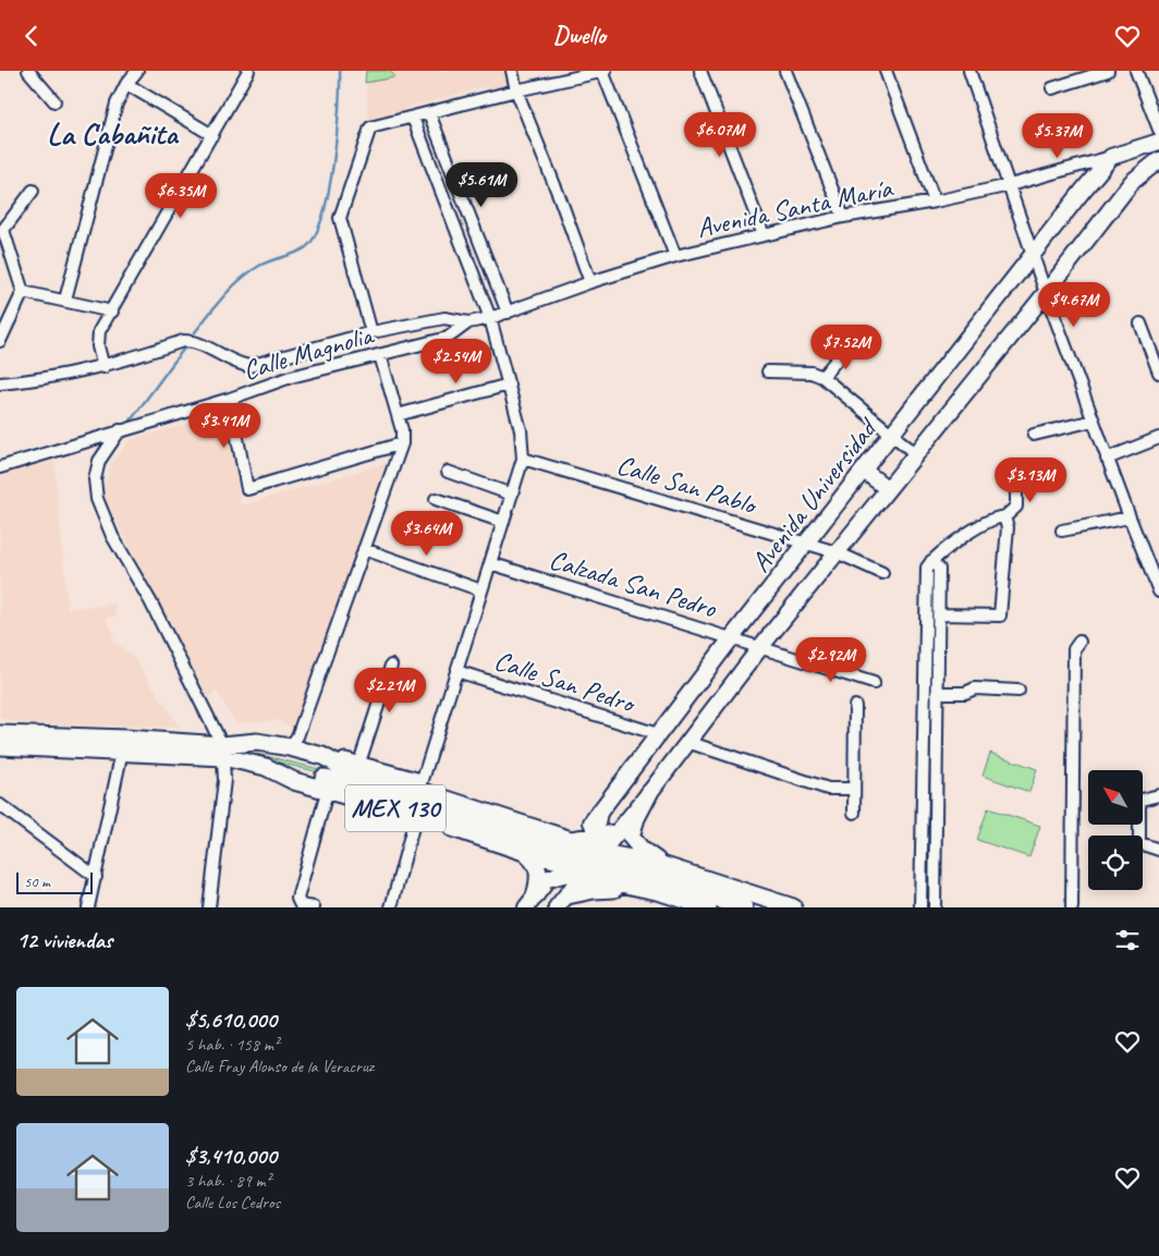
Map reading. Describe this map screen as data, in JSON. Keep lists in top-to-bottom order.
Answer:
{
  "streets": {
    "main road": ["Avenida Universidad", "MEX 130"],
    "street": [
      "Avenida Santa María",
      "Calle Magnolia",
      "Calle San Pablo",
      "Calzada San Pedro",
      "Calle San Pedro"
    ]
  },
  "crossings": [
    ["Avenida Santa María", "Calle Magnolia"],
    ["Avenida Santa María", "Avenida Universidad"],
    ["Calle San Pablo", "Avenida Universidad"],
    ["Avenida Universidad", "Calzada San Pedro"],
    ["Avenida Universidad", "Calle San Pedro"]
  ],
  "districts": ["La Cabañita"],
  "scale_bar": "50 m",
  "north": "top left",
  "page": {
    "header": "Dwello",
    "price": [
      "$6.07M",
      "$5.37M",
      "$5.61M",
      "$6.35M",
      "$4.67M",
      "$7.52M",
      "$2.54M",
      "$3.41M",
      "$3.13M",
      "$3.64M",
      "$2.92M",
      "$2.21M"
    ],
    "scale": "50 m",
    "heading": "12 viviendas",
    "list": [
      {
        "name": "$5,610,000",
        "note": "5 hab. · 158 m² · Calle Fray Alonso de la Veracruz"
      },
      {
        "name": "$3,410,000",
        "note": "3 hab. · 89 m² · Calle Los Cedros"
      }
    ]
  }
}
